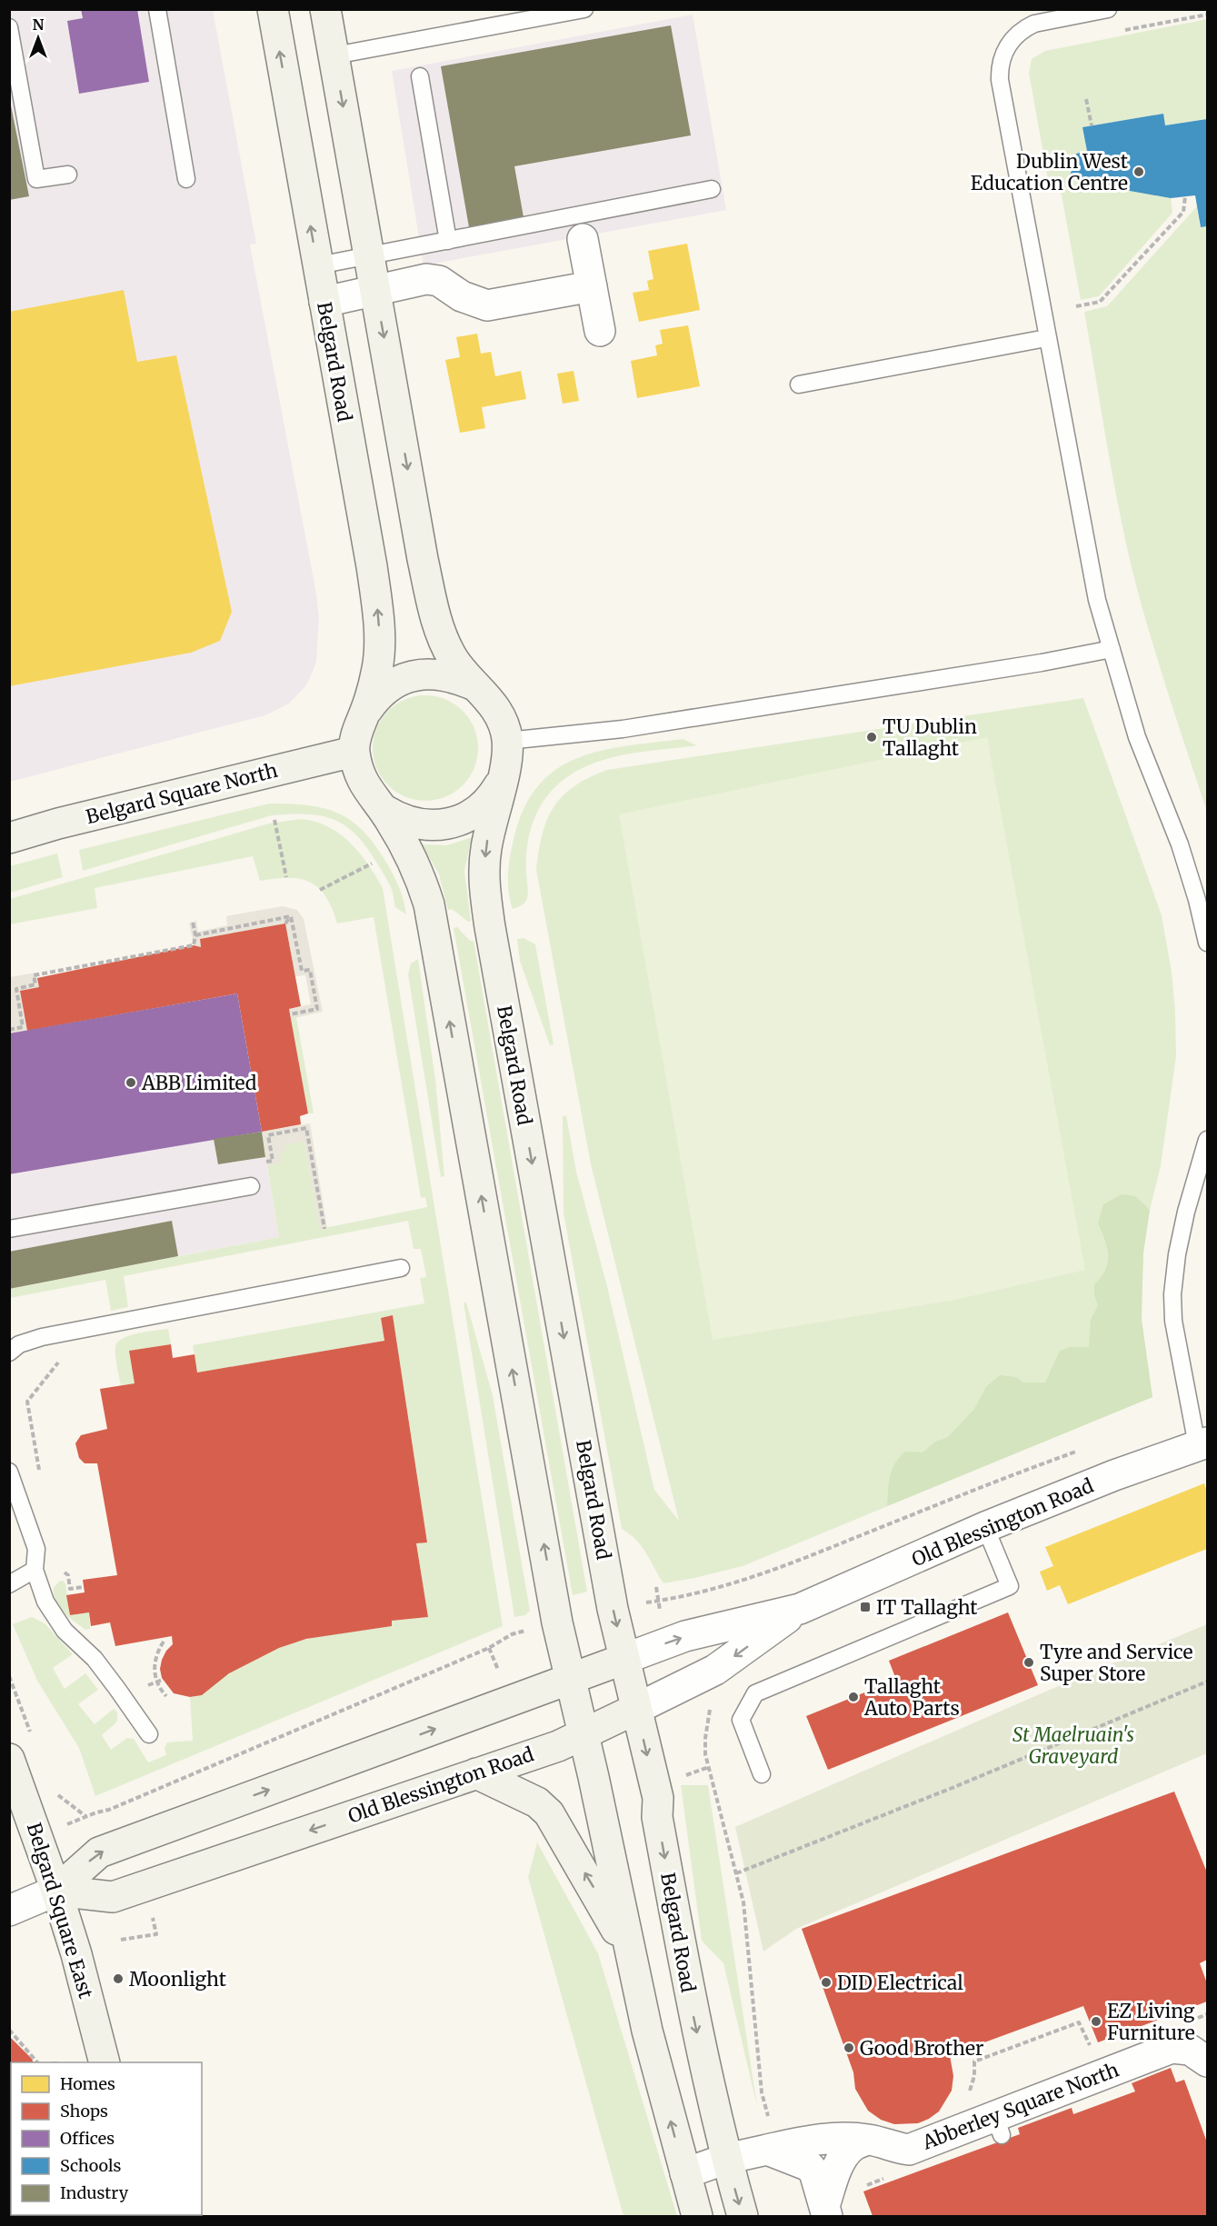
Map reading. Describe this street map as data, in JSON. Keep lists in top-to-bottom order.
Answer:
{
  "streets": {
    "main road": [
      "Belgard Road",
      "Belgard Square North",
      "Old Blessington Road",
      "Belgard Square East"
    ],
    "street": ["Abberley Square North"]
  },
  "crossings": [
    ["Belgard Road", "Belgard Square North"],
    ["Belgard Road", "Old Blessington Road"],
    ["Belgard Road", "Abberley Square North"],
    ["Old Blessington Road", "Belgard Square East"]
  ],
  "parks": ["St Maelruain's Graveyard"],
  "places": {
    "other": [
      "Dublin West Education Centre",
      "TU Dublin Tallaght",
      "ABB Limited",
      "Tyre and Service Super Store",
      "Tallaght Auto Parts",
      "Moonlight",
      "DID Electrical",
      "EZ Living Furniture",
      "Good Brother"
    ],
    "transit": ["IT Tallaght"]
  },
  "legend": [
    "Homes",
    "Shops",
    "Offices",
    "Schools",
    "Industry"
  ],
  "north": "top"
}
